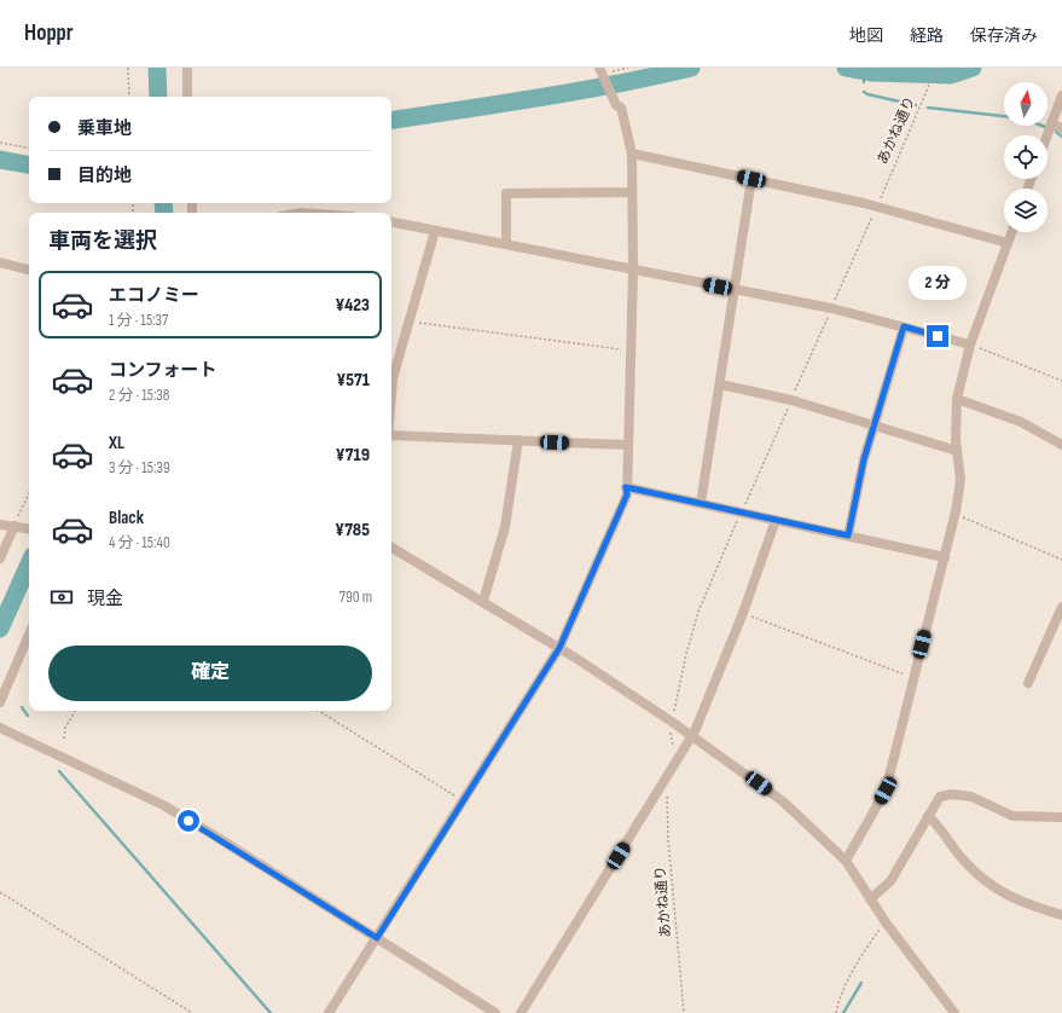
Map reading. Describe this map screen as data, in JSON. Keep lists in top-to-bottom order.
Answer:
{
  "streets": {
    "path": ["あかね通り"]
  },
  "north": "top",
  "page": {
    "header": "Hoppr",
    "nav": ["地図", "経路", "保存済み"],
    "banner": ["乗車地", "目的地"],
    "heading": "車両を選択",
    "bubble": "2 分",
    "list": [
      {
        "name": "エコノミー",
        "note": "1 分 · 15:37",
        "value": "¥423"
      },
      {
        "name": "コンフォート",
        "note": "2 分 · 15:38",
        "value": "¥571"
      },
      {
        "name": "XL",
        "note": "3 分 · 15:39",
        "value": "¥719"
      },
      {
        "name": "Black",
        "note": "4 分 · 15:40",
        "value": "¥785"
      }
    ],
    "pay": ["現金", "790 m"],
    "buttons": "確定"
  }
}
